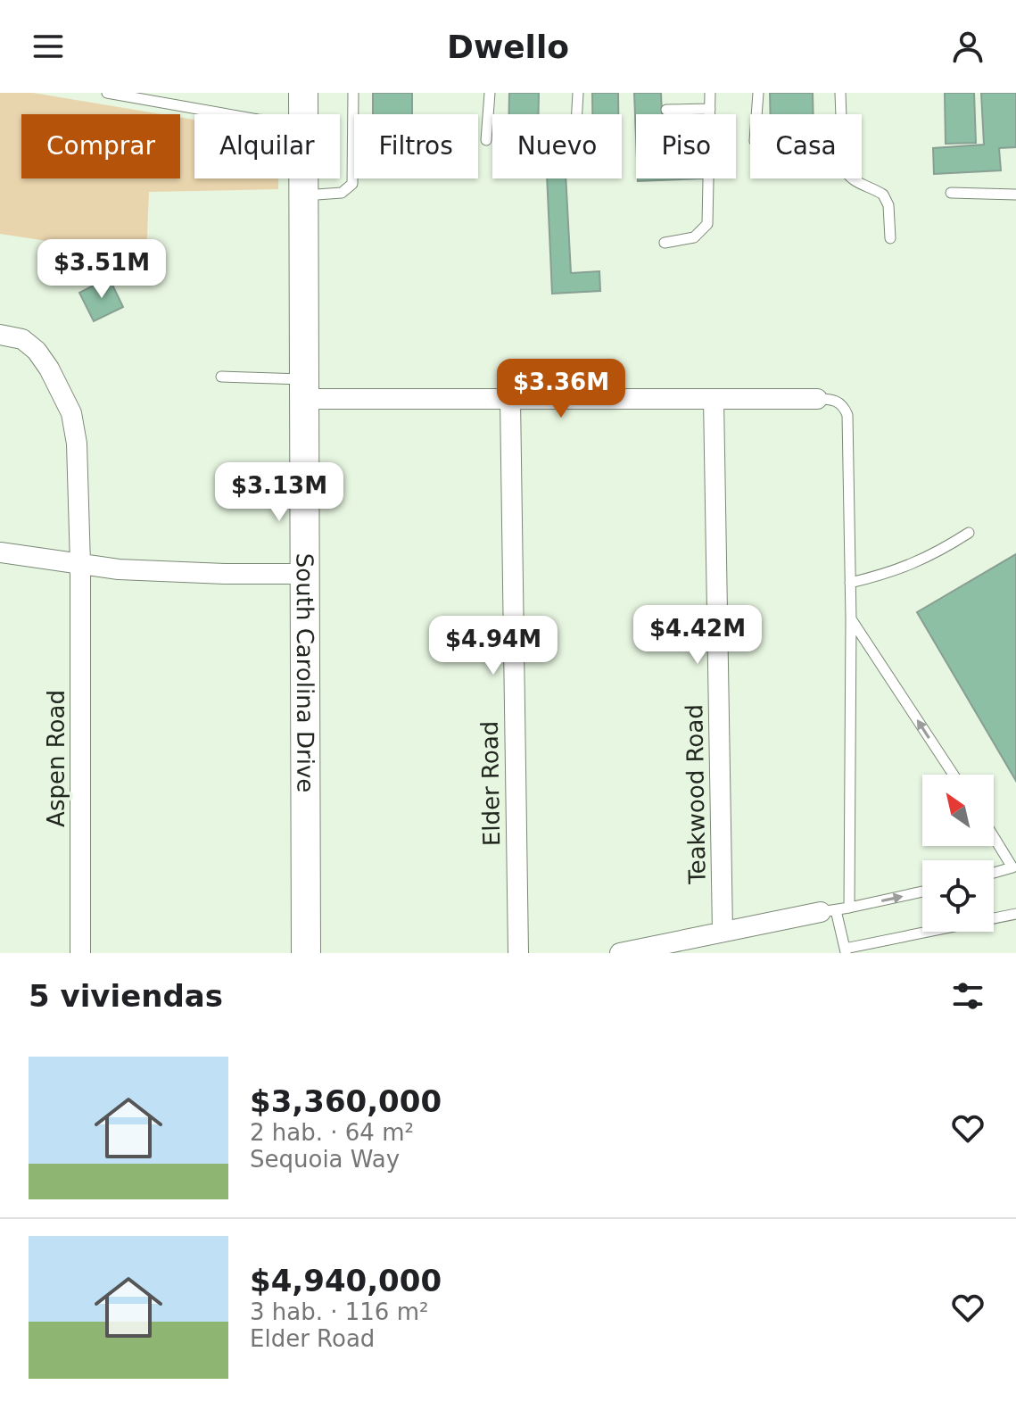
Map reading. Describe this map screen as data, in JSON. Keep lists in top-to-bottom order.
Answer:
{
  "streets": {
    "street": [
      "South Carolina Drive",
      "Aspen Road",
      "Elder Road",
      "Teakwood Road"
    ]
  },
  "north": "top left",
  "page": {
    "header": "Dwello",
    "chip": [
      "Comprar",
      "Alquilar",
      "Filtros",
      "Nuevo",
      "Piso",
      "Casa"
    ],
    "price": [
      "$3.51M",
      "$3.36M",
      "$3.13M",
      "$4.42M",
      "$4.94M"
    ],
    "heading": "5 viviendas",
    "list": [
      {
        "name": "$3,360,000",
        "note": "2 hab. · 64 m² · Sequoia Way"
      },
      {
        "name": "$4,940,000",
        "note": "3 hab. · 116 m² · Elder Road"
      }
    ]
  }
}
